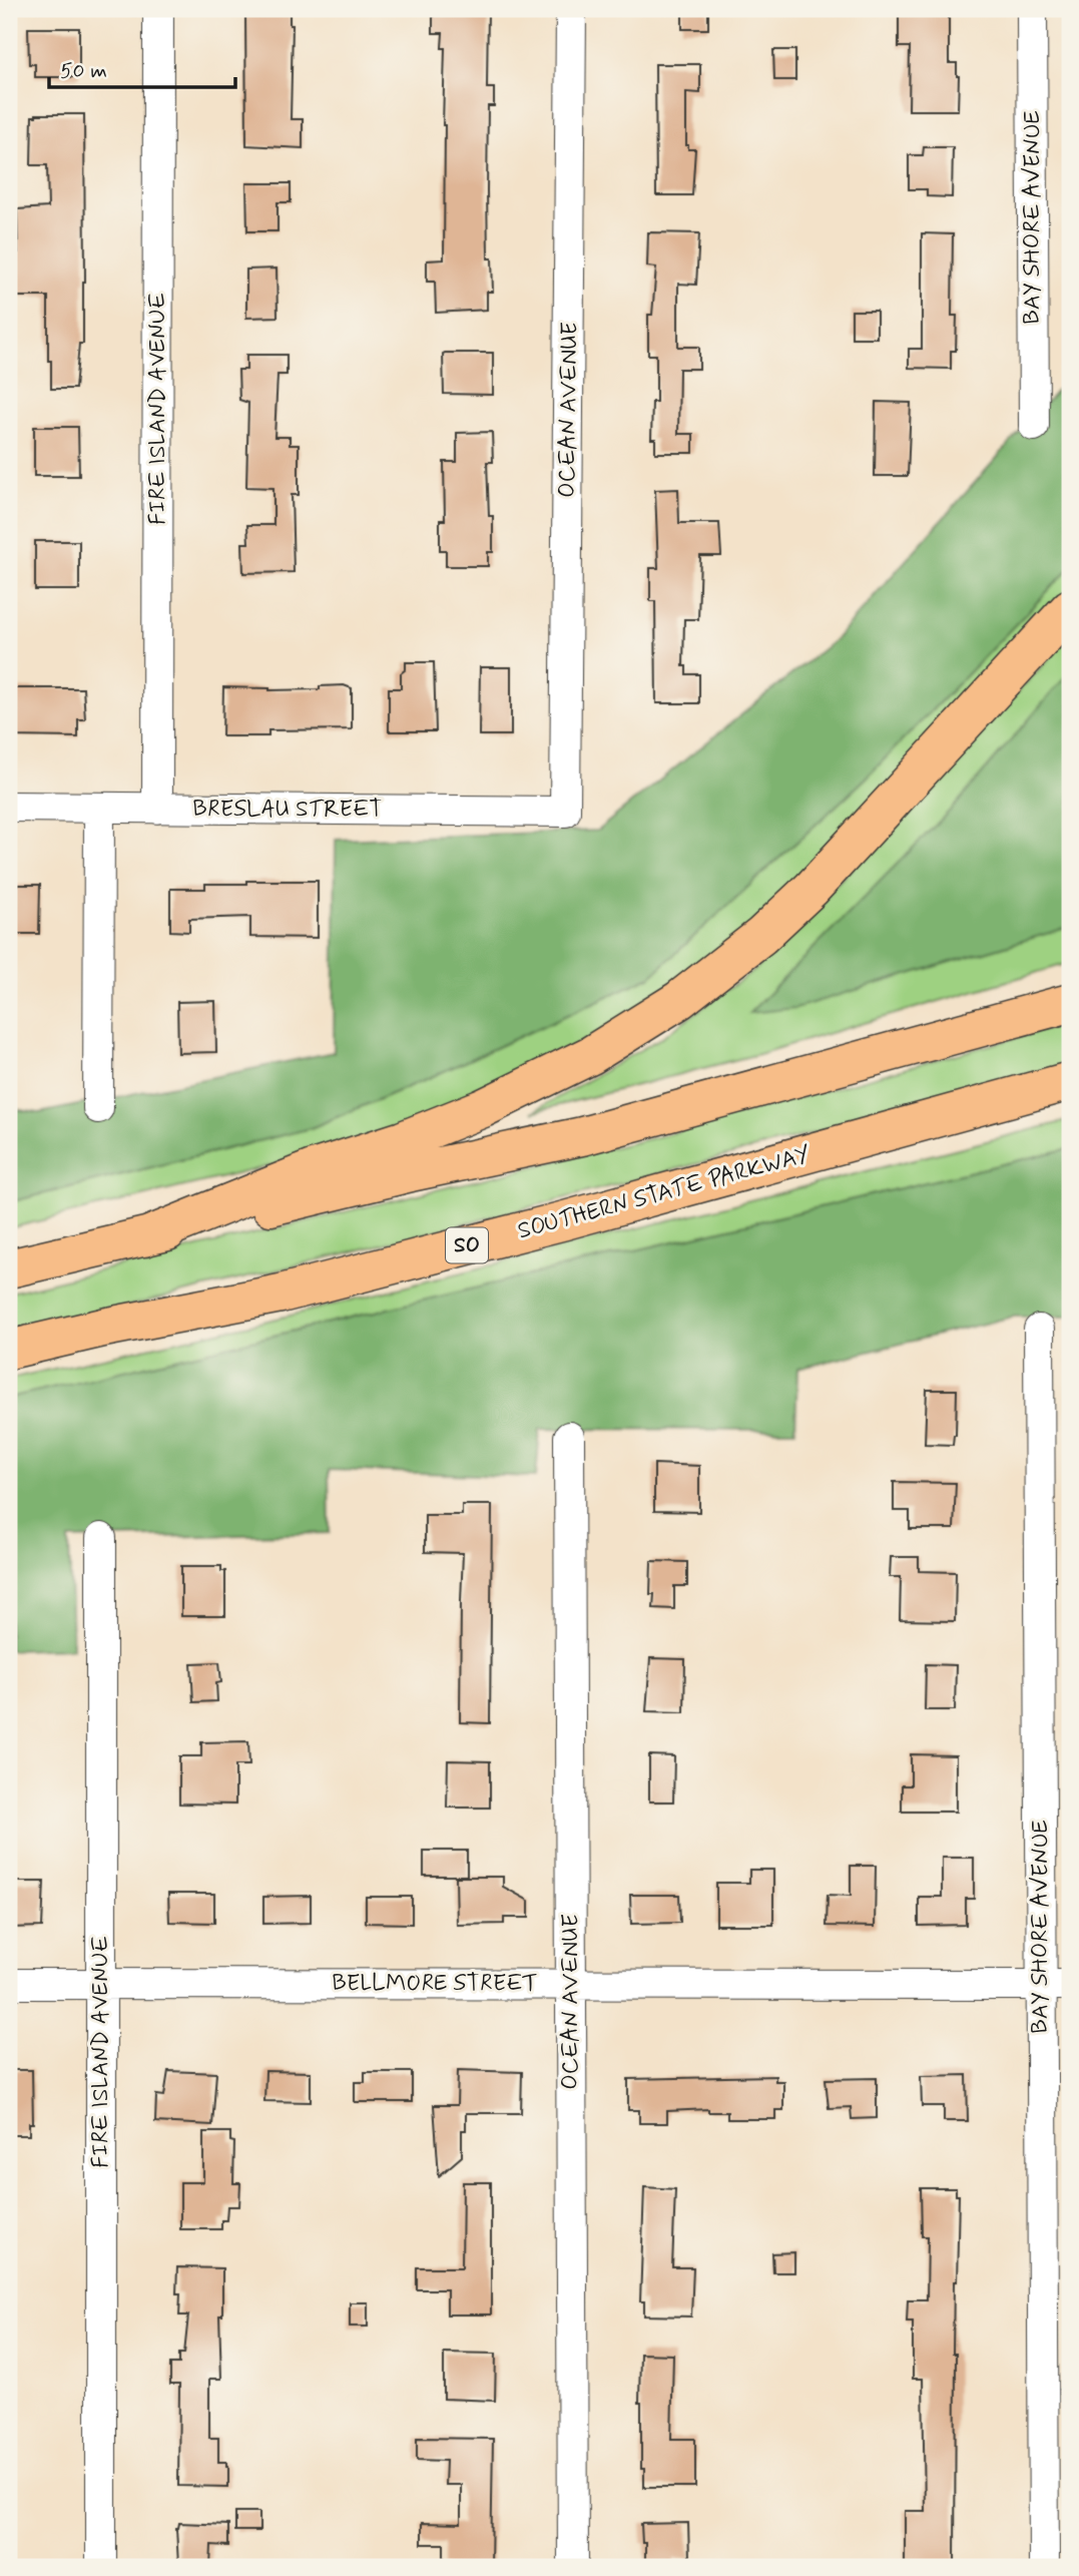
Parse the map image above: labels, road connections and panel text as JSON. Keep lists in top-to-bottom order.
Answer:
{
  "streets": {
    "highway": ["SOUTHERN STATE PARKWAY", "SO"],
    "street": [
      "BAY SHORE AVENUE",
      "FIRE ISLAND AVENUE",
      "OCEAN AVENUE",
      "BRESLAU STREET",
      "BELLMORE STREET"
    ]
  },
  "crossings": [
    ["BAY SHORE AVENUE", "BELLMORE STREET"],
    ["FIRE ISLAND AVENUE", "BRESLAU STREET"],
    ["FIRE ISLAND AVENUE", "BELLMORE STREET"],
    ["OCEAN AVENUE", "BRESLAU STREET"],
    ["OCEAN AVENUE", "BELLMORE STREET"]
  ],
  "scale_bar": "50 m"
}
